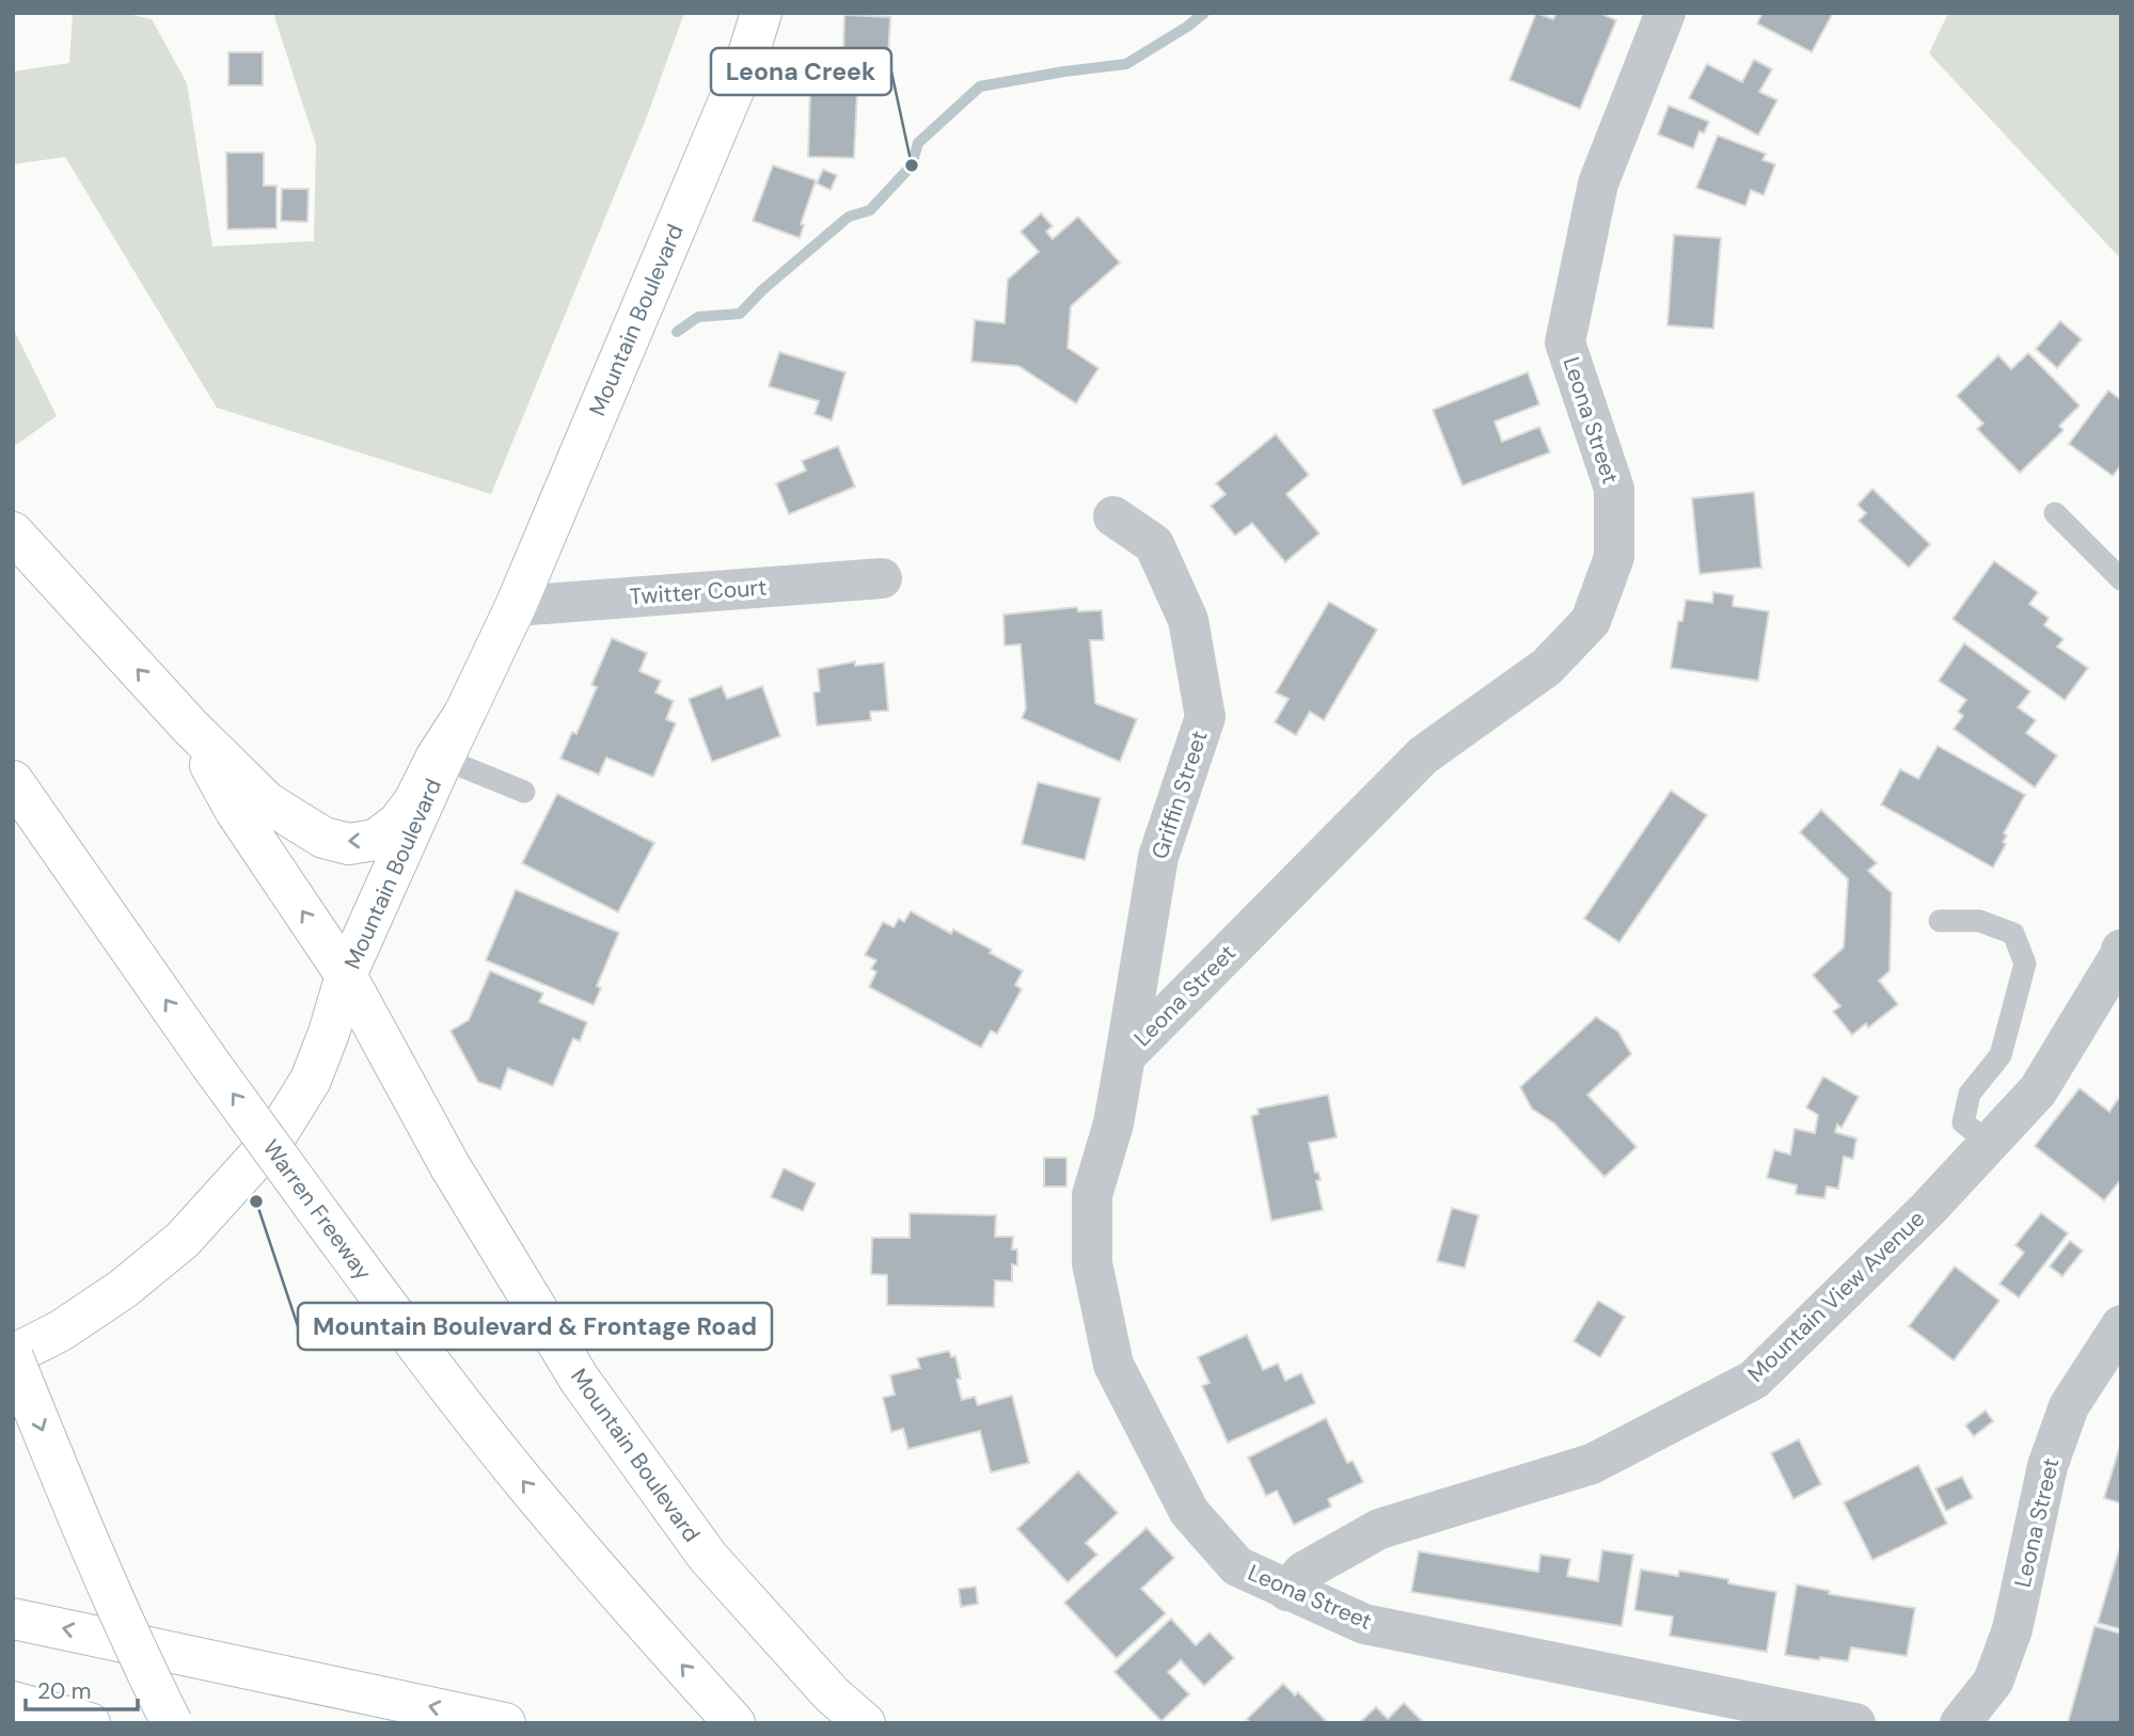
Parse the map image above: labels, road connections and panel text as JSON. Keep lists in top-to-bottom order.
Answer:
{
  "streets": {
    "main road": ["Mountain Boulevard", "Warren Freeway"],
    "street": [
      "Leona Street",
      "Twitter Court",
      "Griffin Street",
      "Mountain View Avenue"
    ]
  },
  "crossings": [
    ["Mountain Boulevard", "Twitter Court"],
    ["Leona Street", "Griffin Street"],
    ["Leona Street", "Mountain View Avenue"]
  ],
  "places": ["Leona Creek", "Mountain Boulevard & Frontage Road"],
  "scale_bar": "20 m"
}
